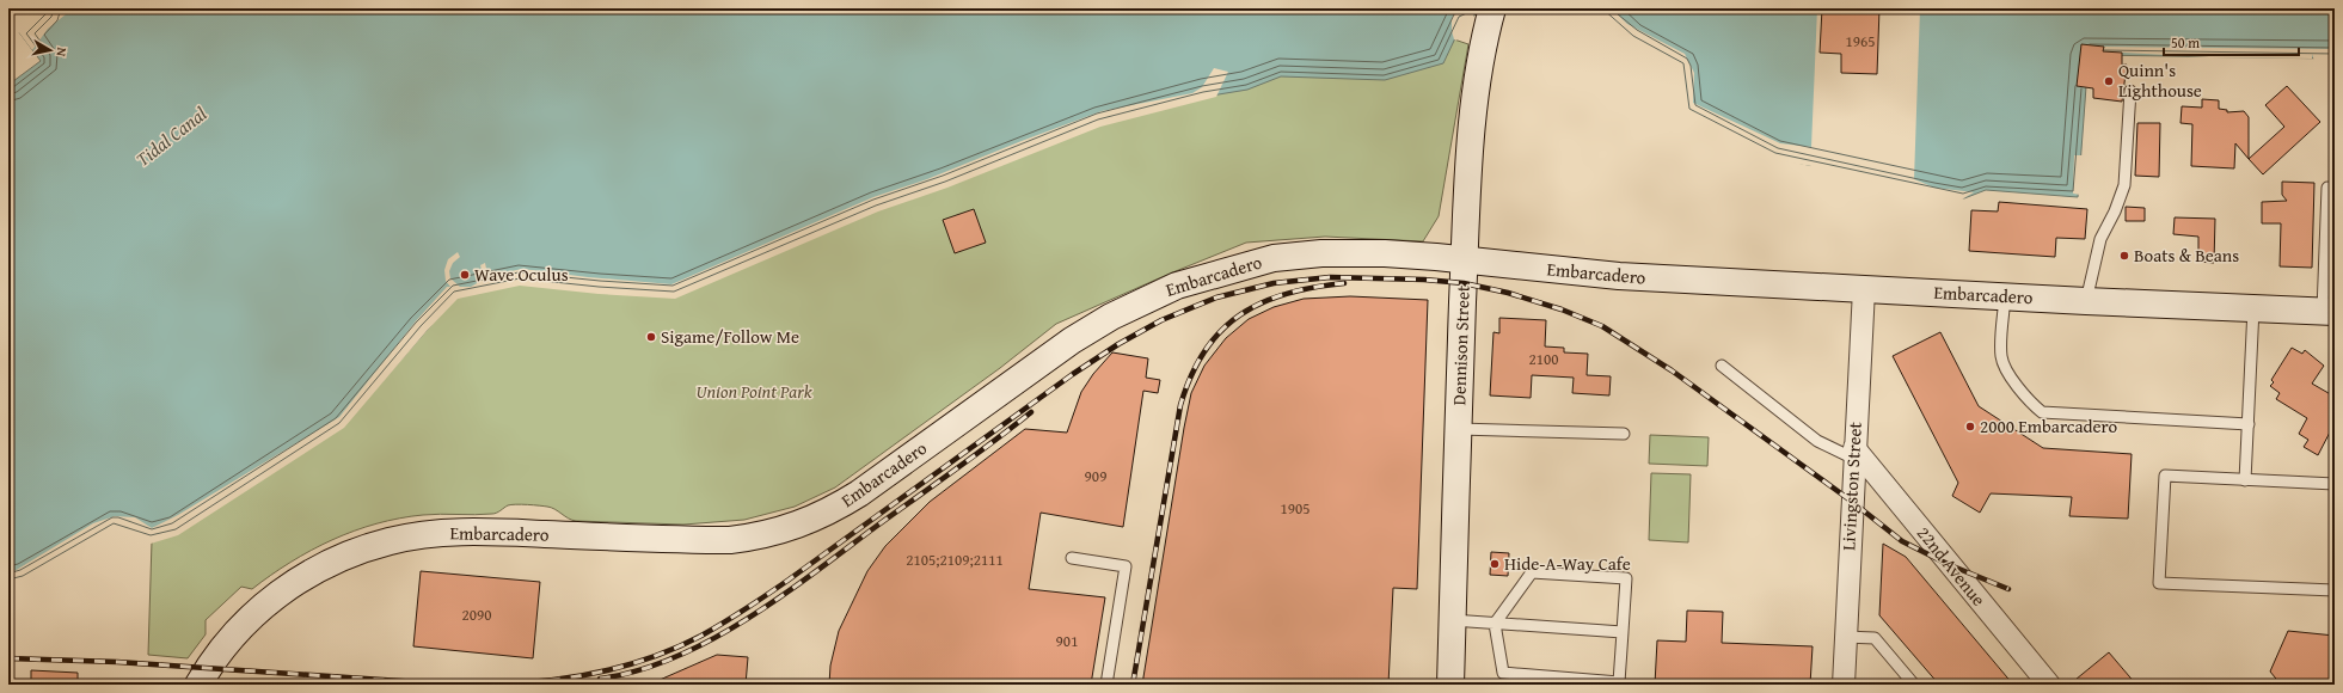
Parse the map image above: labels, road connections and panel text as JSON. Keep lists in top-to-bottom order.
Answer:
{
  "streets": {
    "main road": ["Embarcadero", "Dennison Street"],
    "street": ["Livingston Street", "22nd Avenue"]
  },
  "crossings": [
    ["Embarcadero", "Dennison Street"],
    ["Embarcadero", "Livingston Street"],
    ["Livingston Street", "22nd Avenue"]
  ],
  "water": ["Tidal Canal"],
  "parks": ["Union Point Park"],
  "places": [
    "Quinn's Lighthouse",
    "Boats & Beans",
    "Wave Oculus",
    "Sigame/Follow Me",
    "2000 Embarcadero",
    "Hide-A-Way Cafe"
  ],
  "house_numbers": [
    "1965",
    "2100",
    "909",
    "1905",
    "2105;2109;2111",
    "2090",
    "901"
  ],
  "scale_bar": "50 m",
  "north": "right"
}
